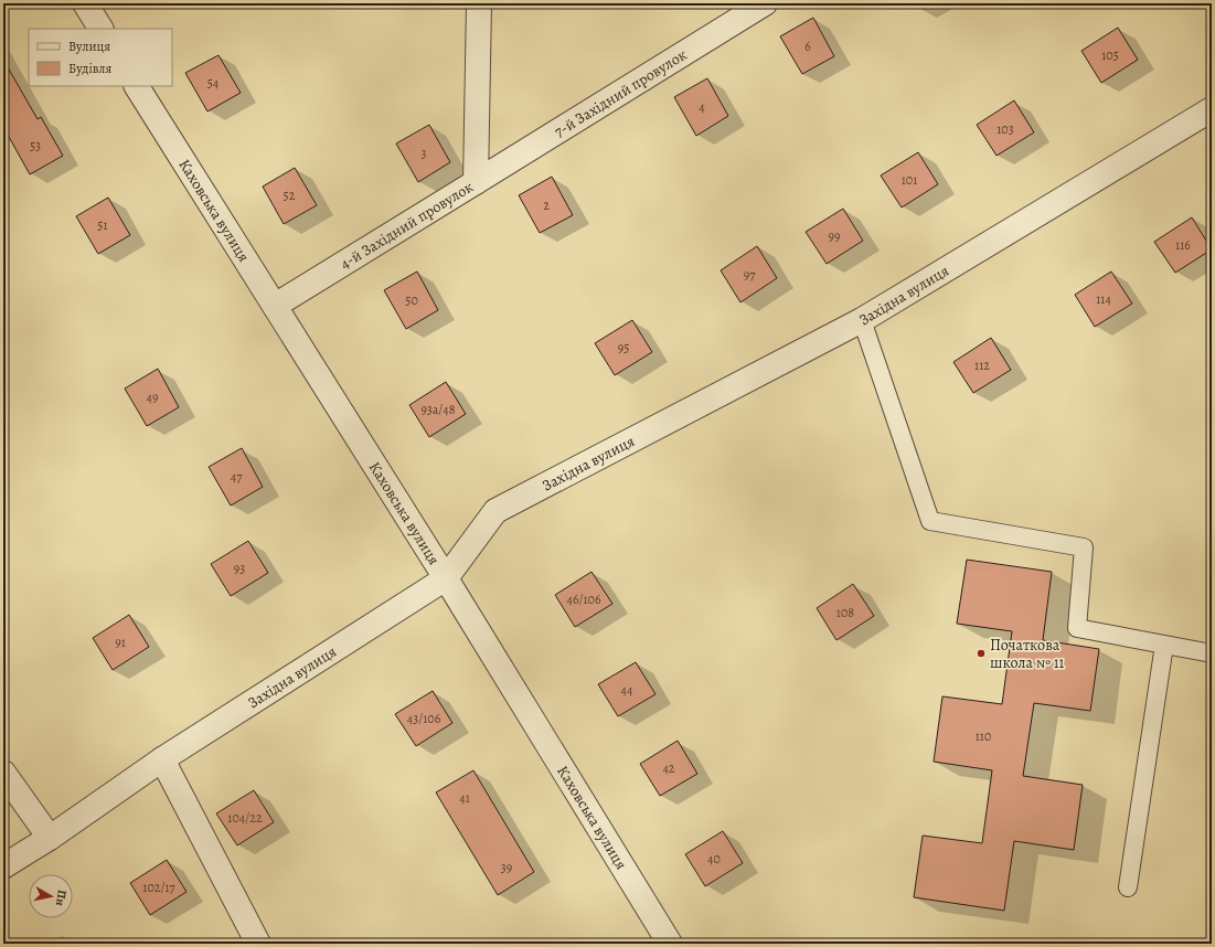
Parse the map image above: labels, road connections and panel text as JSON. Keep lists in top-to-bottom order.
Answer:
{
  "streets": {
    "street": [
      "7-й Західний провулок",
      "Каховська вулиця",
      "4-й Західний провулок",
      "Західна вулиця"
    ]
  },
  "crossings": [
    ["7-й Західний провулок", "4-й Західний провулок"],
    ["Каховська вулиця", "4-й Західний провулок"],
    ["Каховська вулиця", "Західна вулиця"]
  ],
  "places": ["Початкова школа № 11"],
  "house_numbers": [
    "6",
    "105",
    "54",
    "4",
    "103",
    "53",
    "3",
    "101",
    "52",
    "2",
    "51",
    "99",
    "116",
    "97",
    "114",
    "50",
    "95",
    "112",
    "49",
    "93а/48",
    "47",
    "93",
    "46/106",
    "108",
    "91",
    "44",
    "43/106",
    "110",
    "42",
    "41",
    "104/22",
    "40",
    "39",
    "102/17"
  ],
  "legend": ["Вулиця", "Будівля"],
  "north": "right"
}
